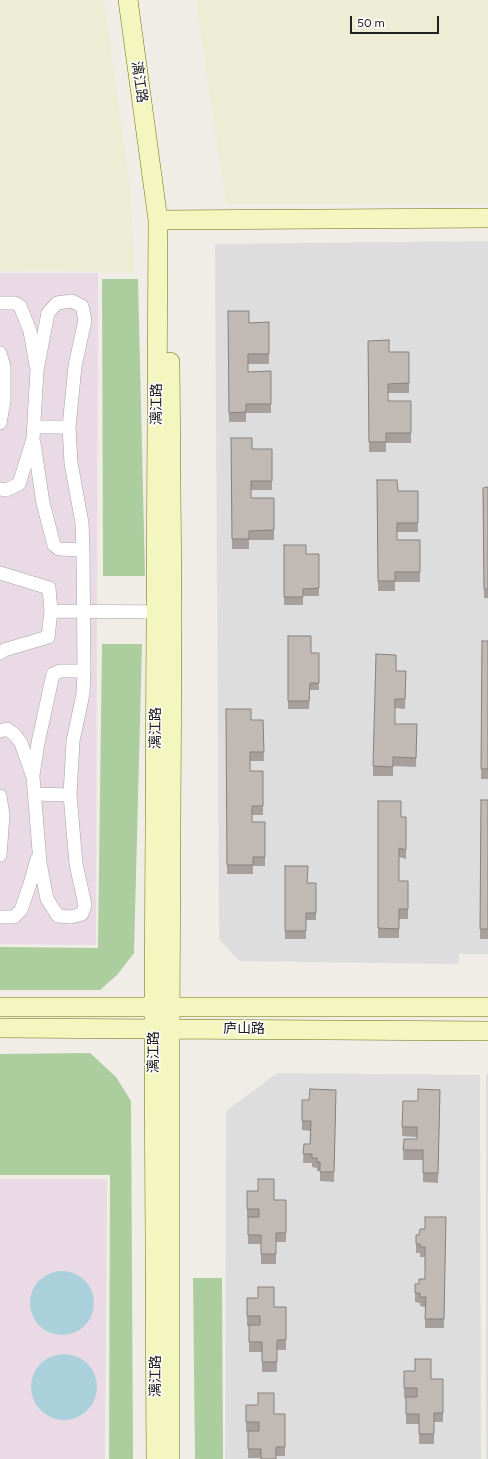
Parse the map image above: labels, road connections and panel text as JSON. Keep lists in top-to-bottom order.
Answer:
{
  "streets": {
    "street": ["漓江路", "庐山路"]
  },
  "crossings": [
    ["漓江路", "庐山路"]
  ],
  "scale_bar": "50 m"
}
